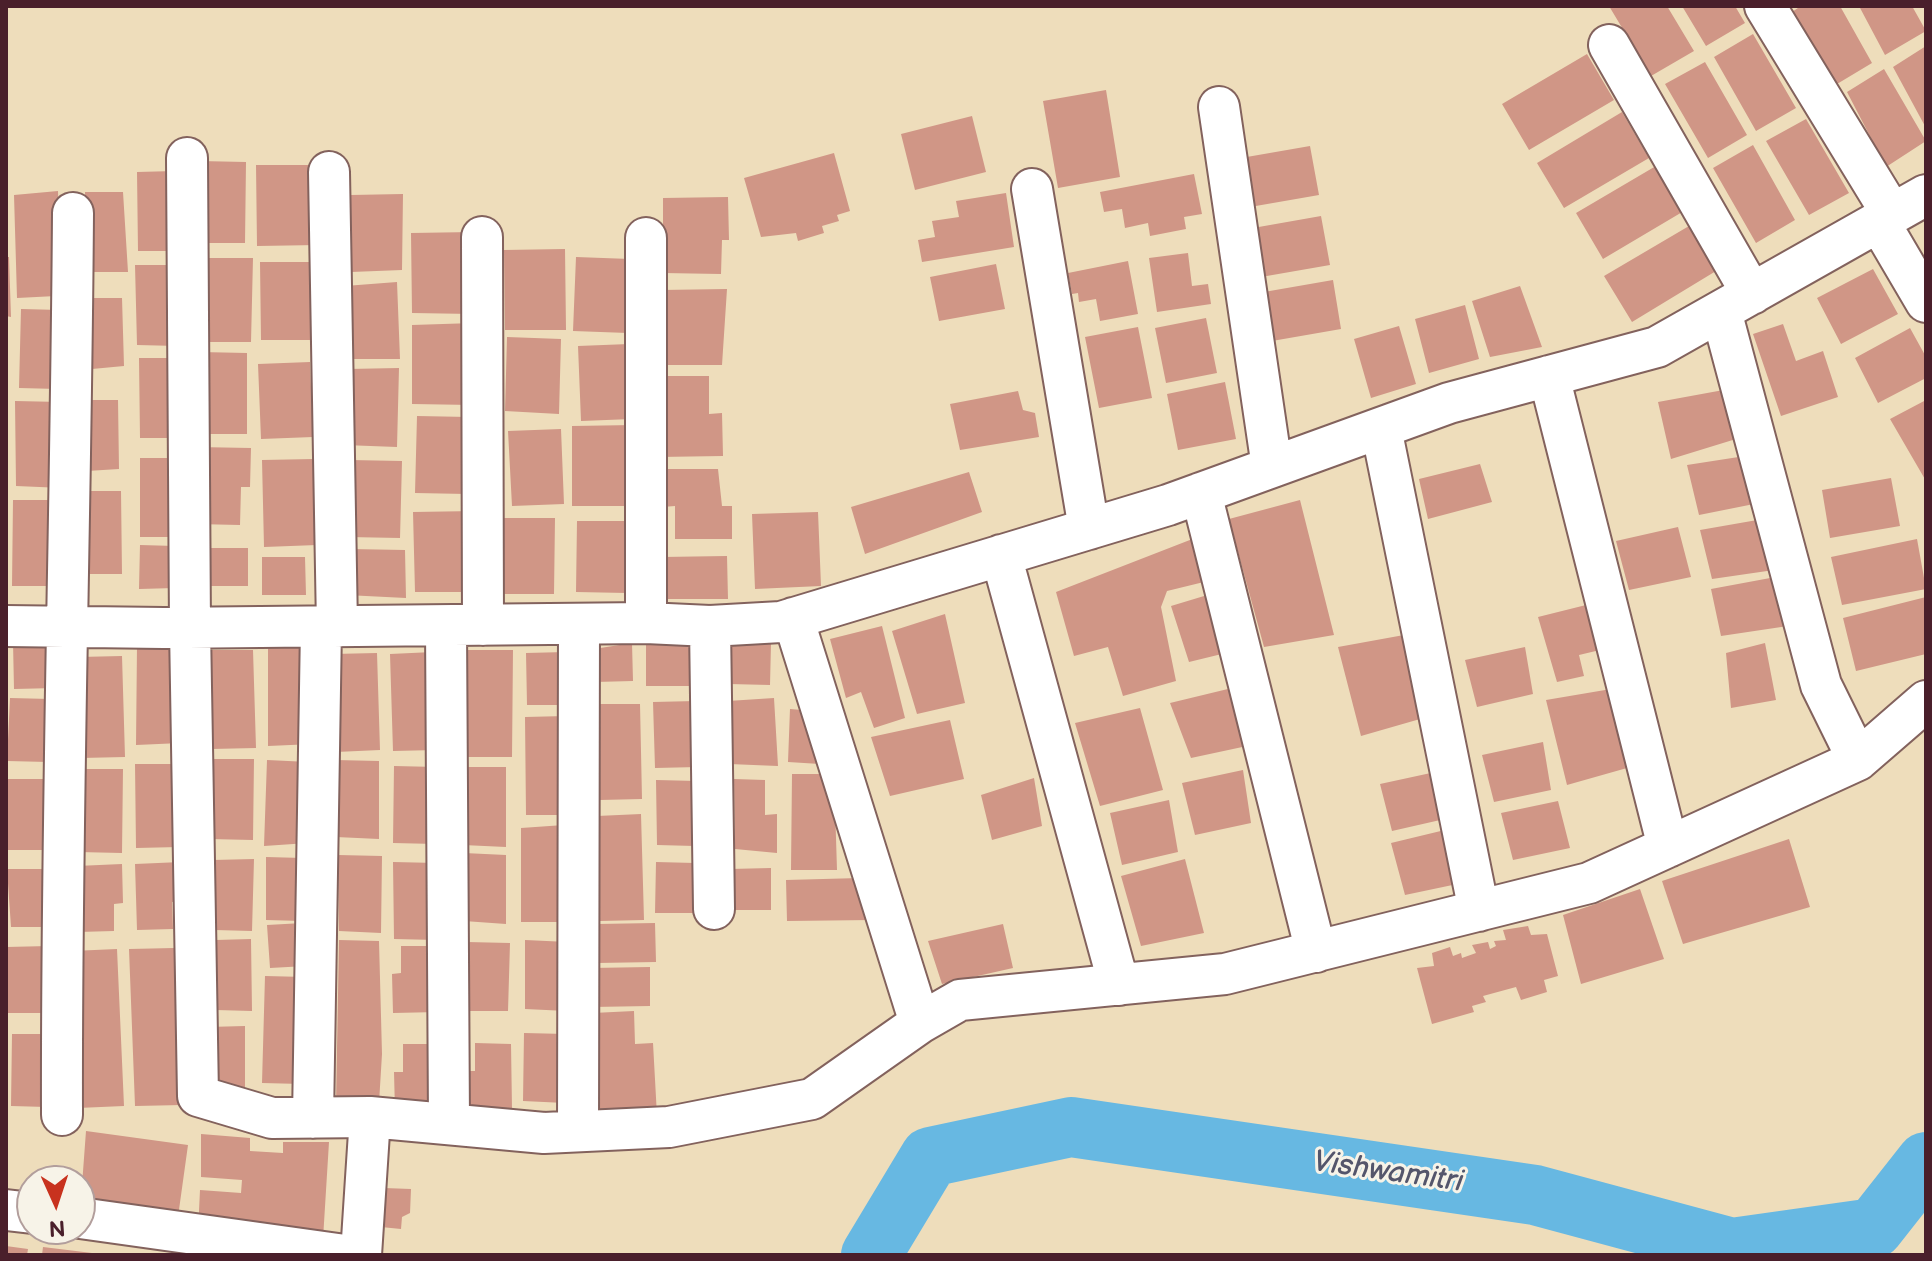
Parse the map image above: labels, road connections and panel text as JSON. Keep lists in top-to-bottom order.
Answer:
{
  "water": ["Vishwamitri"],
  "north": "bottom"
}
